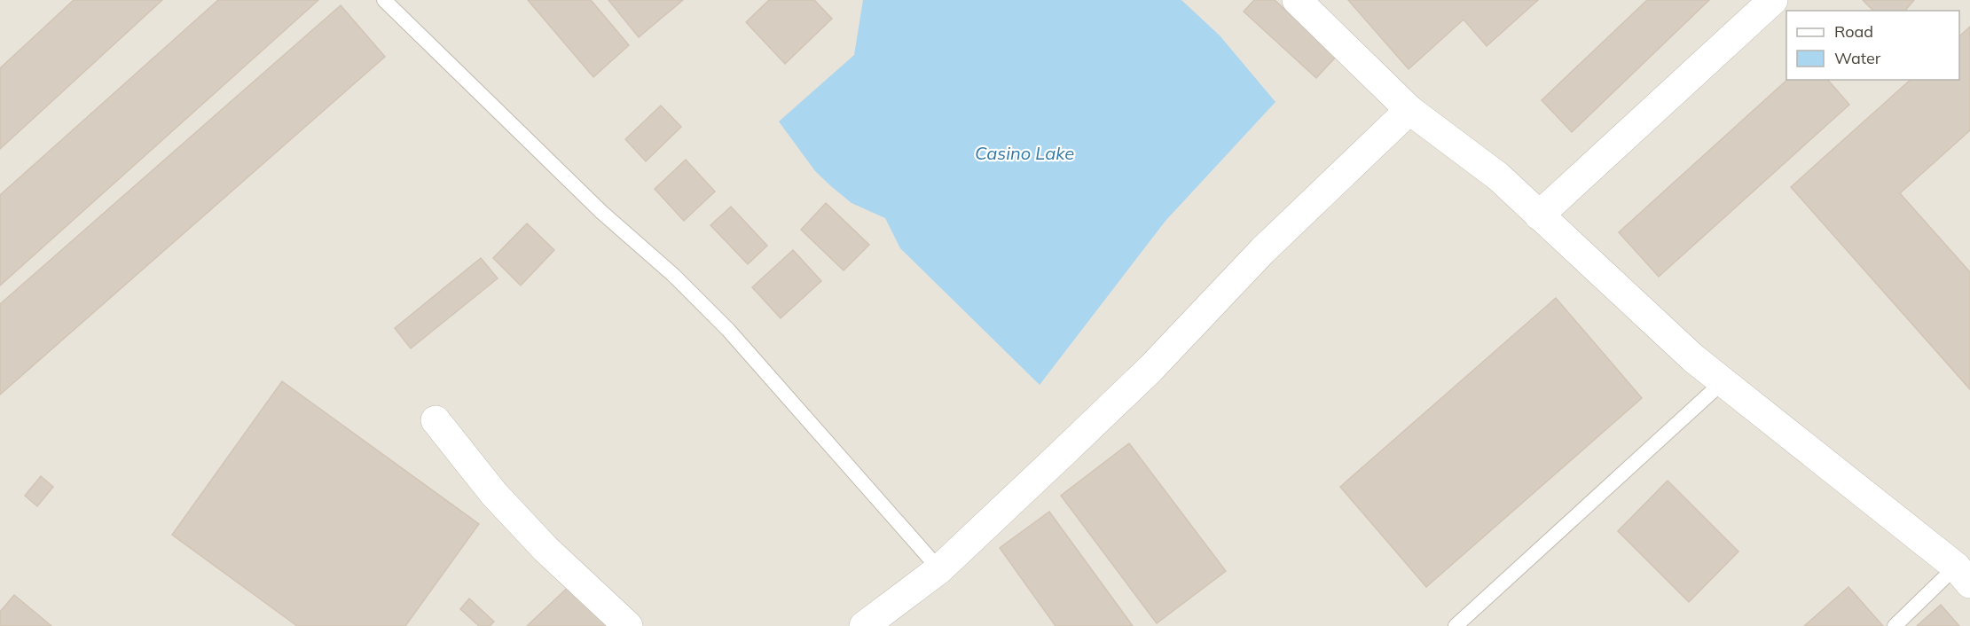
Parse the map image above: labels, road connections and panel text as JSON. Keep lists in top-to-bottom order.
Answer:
{
  "water": ["Casino Lake"],
  "legend": ["Road", "Water"]
}
